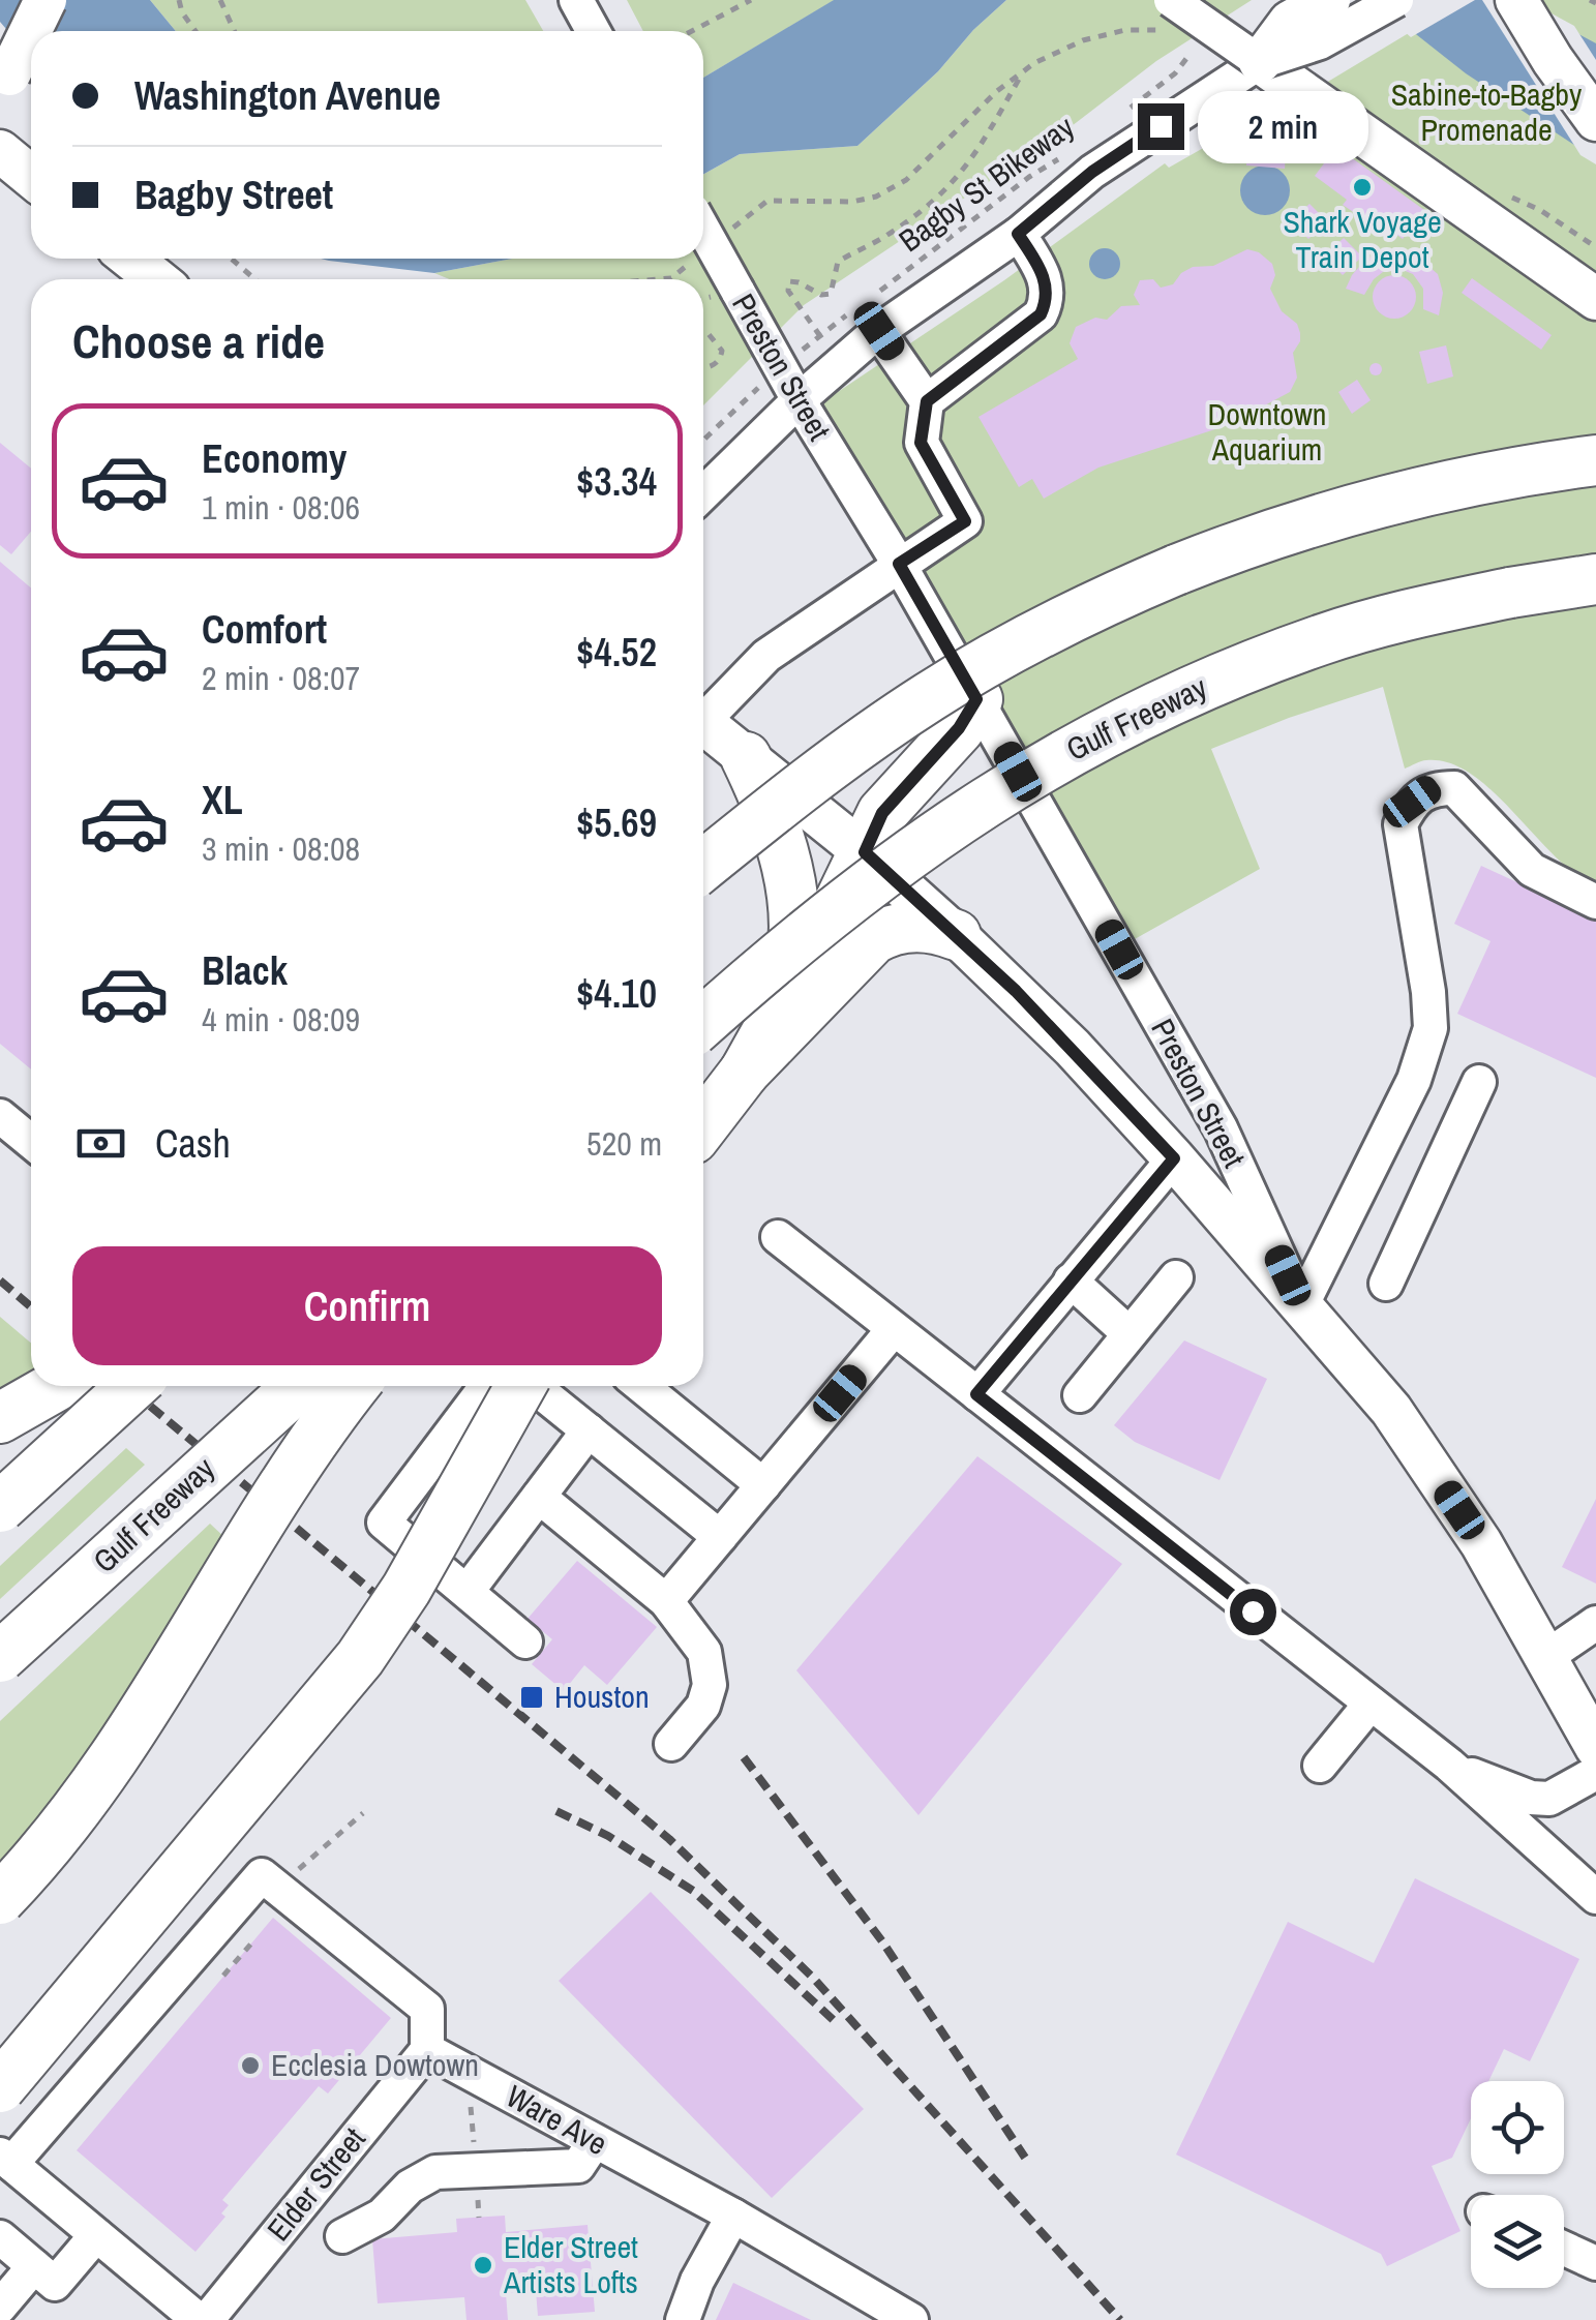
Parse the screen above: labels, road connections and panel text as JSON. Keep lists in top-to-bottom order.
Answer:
{
  "streets": {
    "highway": ["Gulf Freeway"],
    "main road": ["Preston Street"],
    "street": ["Ware Ave", "Elder Street"],
    "path": ["Bagby St Bikeway"]
  },
  "crossings": [
    ["Ware Ave", "Elder Street"]
  ],
  "parks": ["Sabine-to-Bagby Promenade", "Downtown Aquarium"],
  "places": {
    "other": ["Shark Voyage Train Depot", "Ecclesia Dowtown", "Elder Street Artists Lofts"],
    "transit": ["Houston"]
  },
  "page": {
    "banner": ["Washington Avenue", "Bagby Street"],
    "bubble": "2 min",
    "heading": "Choose a ride",
    "list": [
      {
        "name": "Economy",
        "note": "1 min · 08:06",
        "value": "$3.34"
      },
      {
        "name": "Comfort",
        "note": "2 min · 08:07",
        "value": "$4.52"
      },
      {
        "name": "XL",
        "note": "3 min · 08:08",
        "value": "$5.69"
      },
      {
        "name": "Black",
        "note": "4 min · 08:09",
        "value": "$4.10"
      }
    ],
    "pay": ["Cash", "520 m"],
    "buttons": "Confirm"
  }
}
